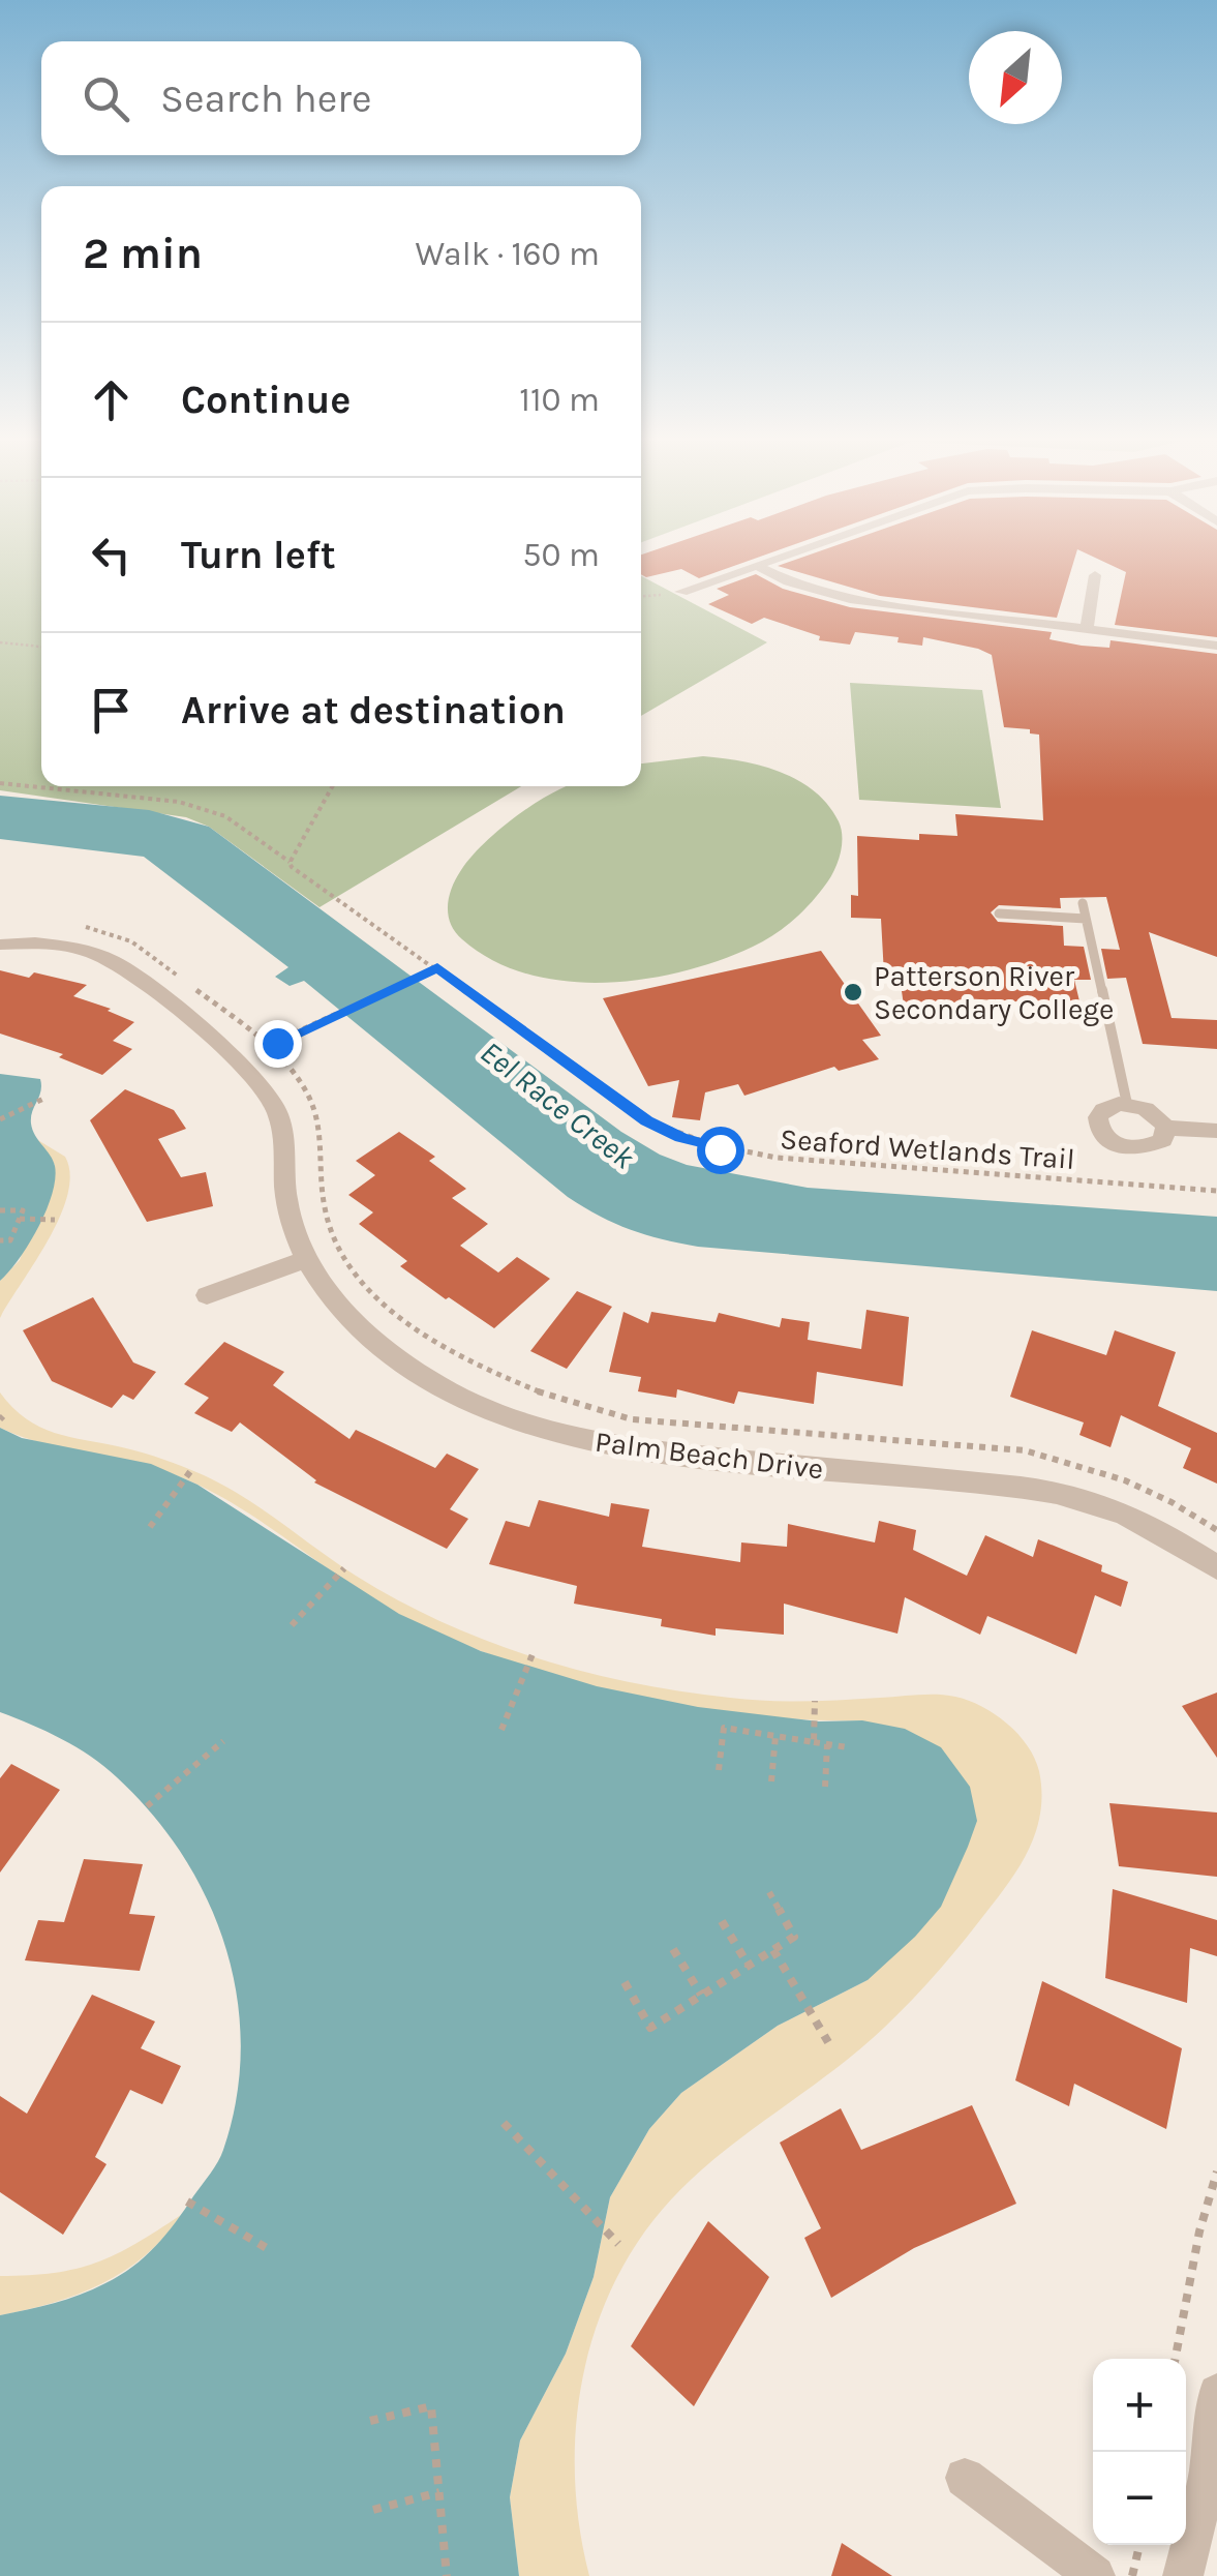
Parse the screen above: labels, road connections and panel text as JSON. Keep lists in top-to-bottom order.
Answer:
{
  "streets": {
    "street": ["Palm Beach Drive"],
    "path": ["Seaford Wetlands Trail"]
  },
  "water": ["Eel Race Creek"],
  "places": ["Patterson River Secondary College"],
  "north": "bottom left",
  "page": {
    "search": "Search here",
    "heading": ["2 min", "Walk · 160 m"],
    "list": [
      ["Continue", "110 m"],
      ["Turn left", "50 m"],
      "Arrive at destination"
    ],
    "map_buttons": ["+", "−"]
  }
}
